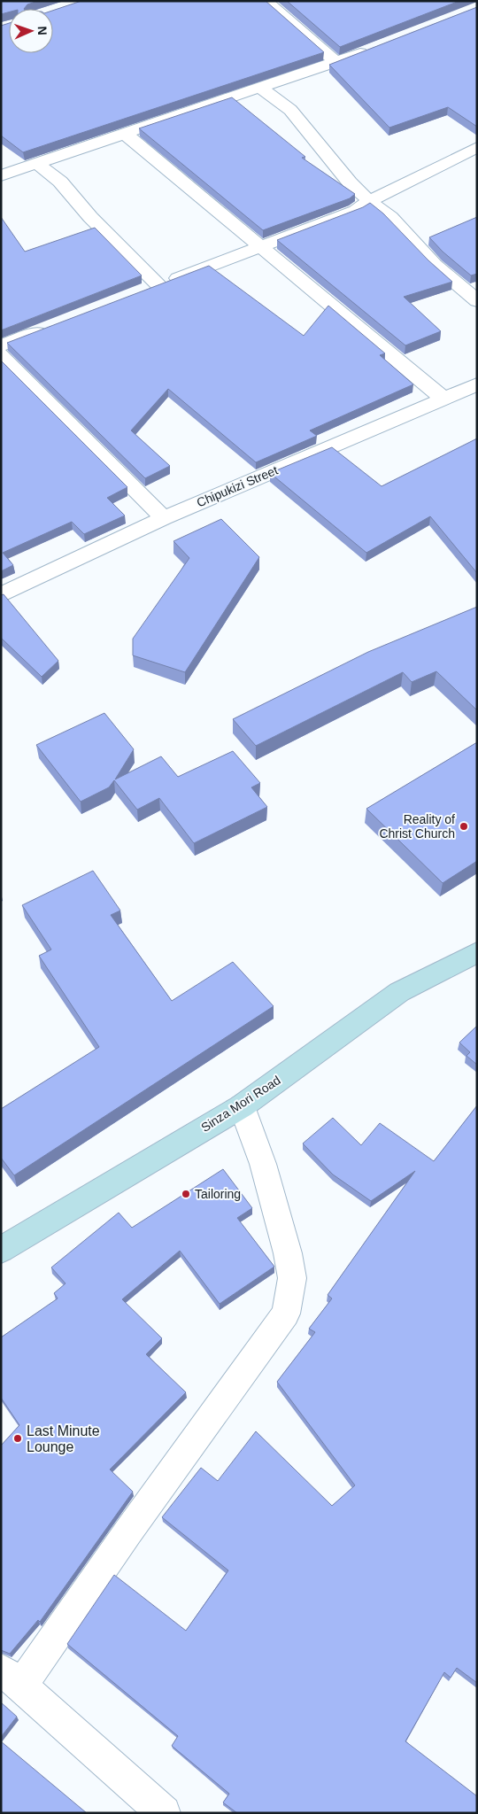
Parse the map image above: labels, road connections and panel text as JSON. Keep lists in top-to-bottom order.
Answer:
{
  "streets": {
    "street": ["Chipukizi Street", "Sinza Mori Road"]
  },
  "places": ["Reality of Christ Church", "Tailoring", "Last Minute Lounge"],
  "north": "right"
}
